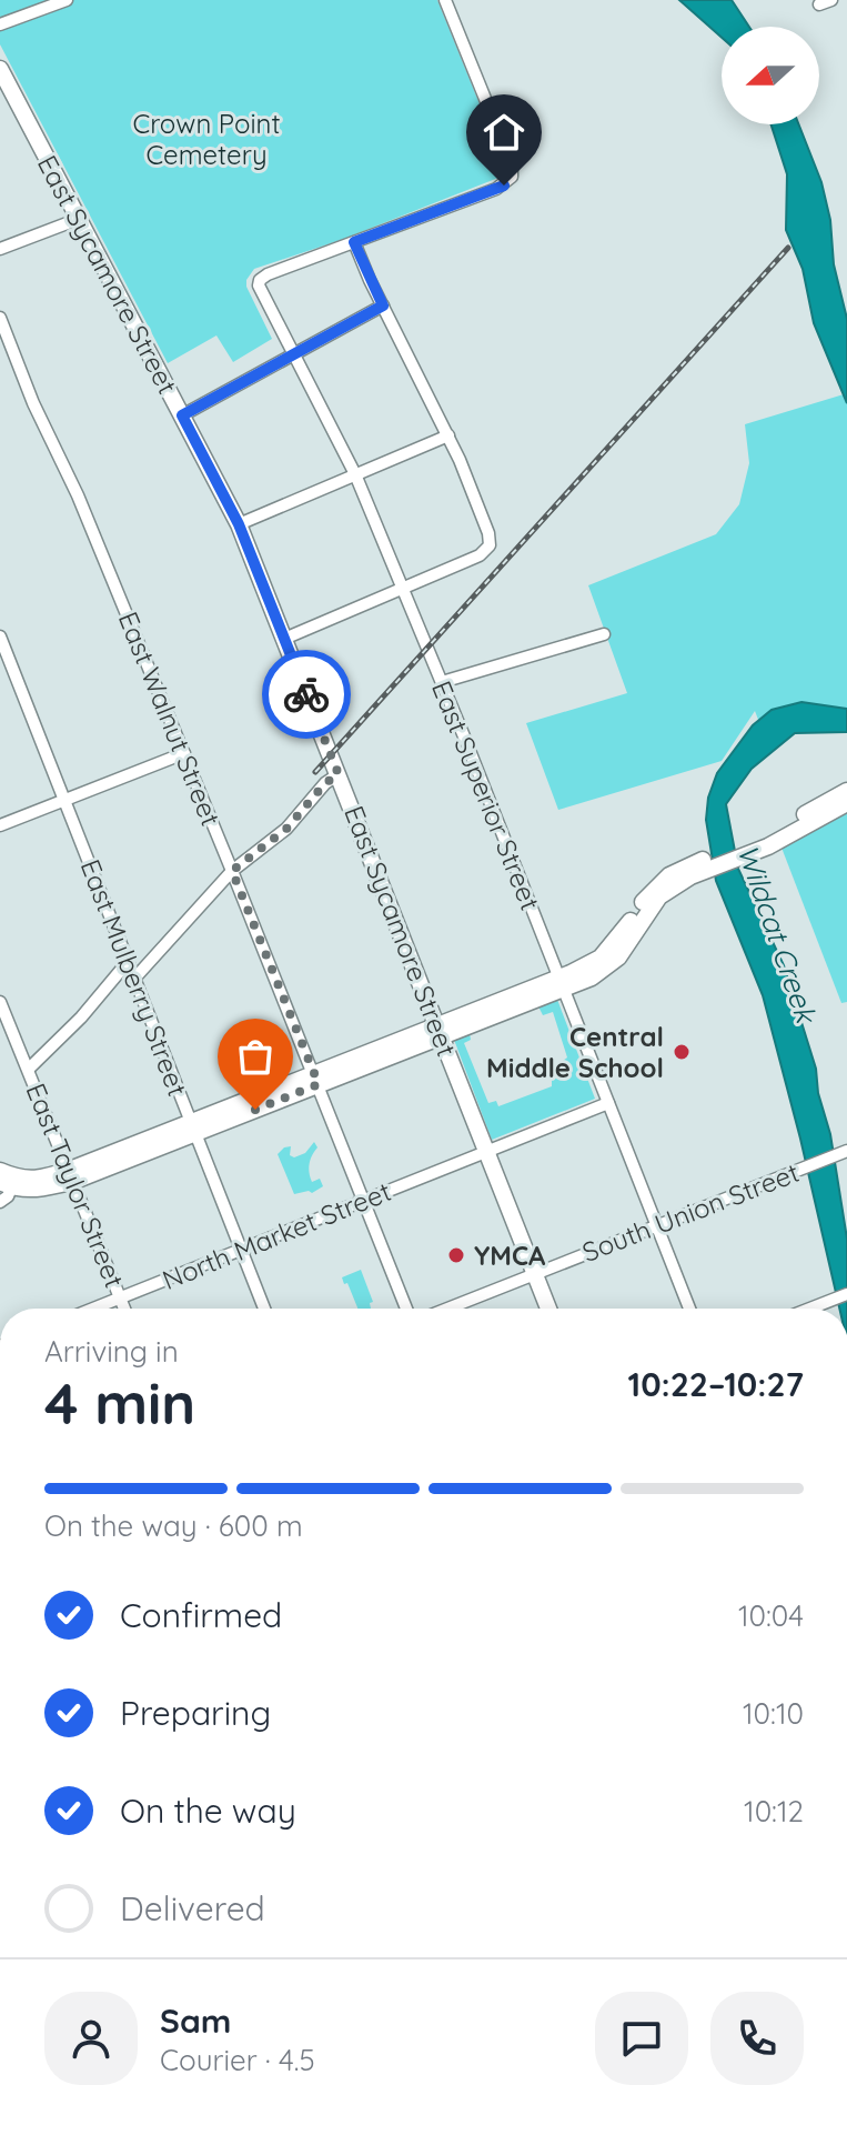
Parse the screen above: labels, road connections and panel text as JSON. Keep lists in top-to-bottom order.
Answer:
{
  "streets": {
    "main road": ["East Sycamore Street"],
    "street": [
      "East Walnut Street",
      "East Superior Street",
      "East Mulberry Street",
      "East Taylor Street",
      "South Union Street",
      "North Market Street"
    ]
  },
  "crossings": [
    ["East Sycamore Street", "South Union Street"],
    ["East Sycamore Street", "North Market Street"],
    ["East Walnut Street", "North Market Street"],
    ["East Superior Street", "South Union Street"],
    ["East Superior Street", "North Market Street"],
    ["East Mulberry Street", "North Market Street"],
    ["East Taylor Street", "North Market Street"]
  ],
  "water": ["Wildcat Creek"],
  "parks": ["Crown Point Cemetery"],
  "places": ["Central Middle School", "YMCA"],
  "north": "left",
  "page": {
    "heading": ["4 min", "Arriving in", "10:22–10:27"],
    "panel": ["Sam", "Courier · 4.5"],
    "bar": "On the way · 600 m",
    "list": [
      ["Confirmed", "10:04"],
      ["Preparing", "10:10"],
      ["On the way", "10:12"],
      "Delivered"
    ]
  }
}
